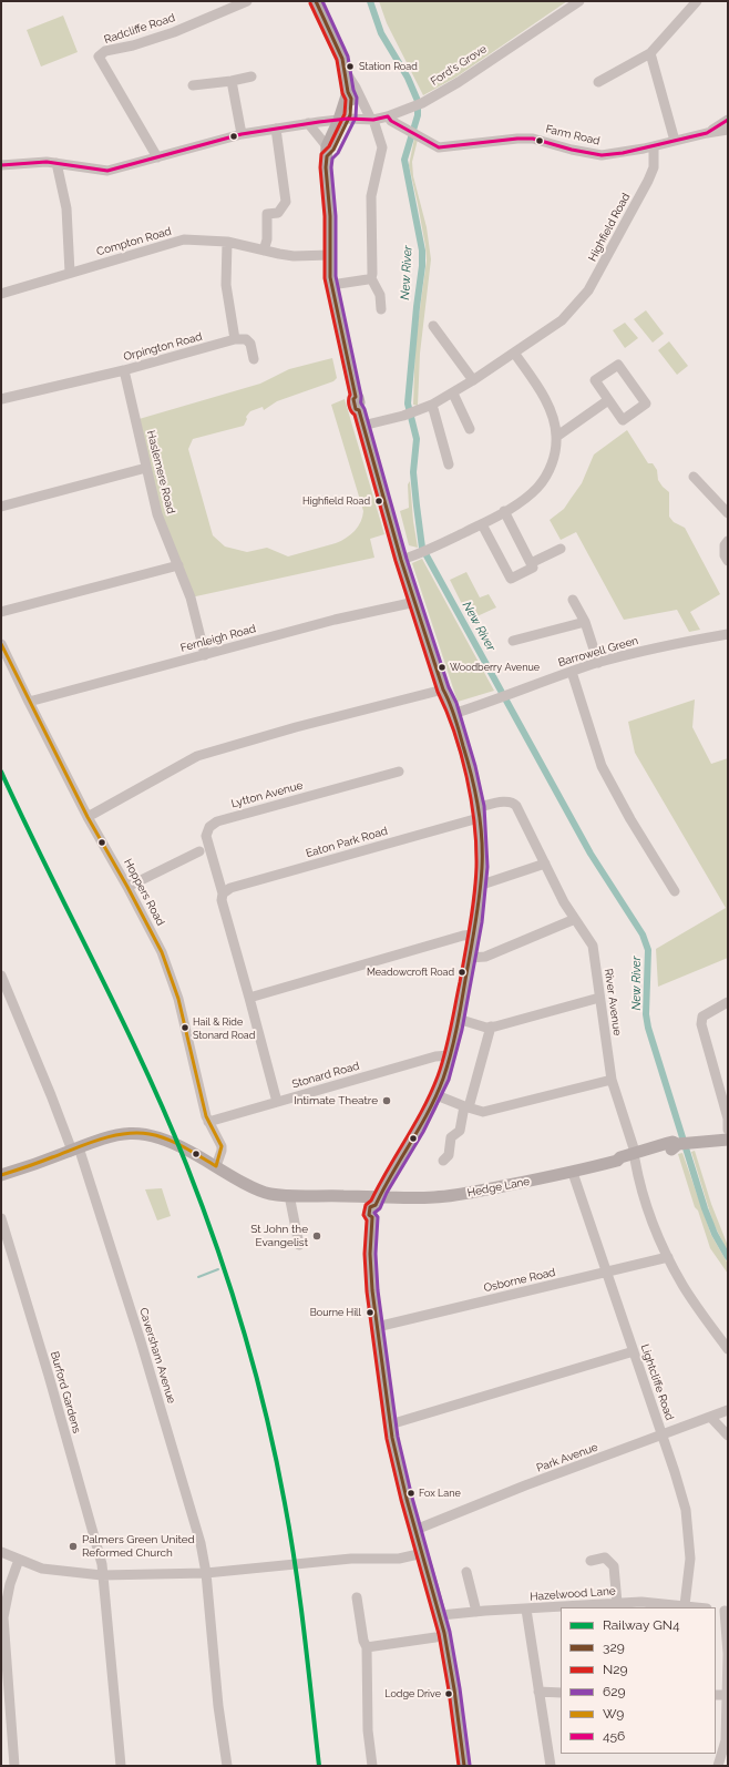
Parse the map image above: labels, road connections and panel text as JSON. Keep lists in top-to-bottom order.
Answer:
{
  "streets": {
    "main road": ["Hedge Lane"],
    "street": [
      "Radcliffe Road",
      "Ford's Grove",
      "Farm Road",
      "Highfield Road",
      "Compton Road",
      "Orpington Road",
      "Haslemere Road",
      "Fernleigh Road",
      "Barrowell Green",
      "Lytton Avenue",
      "Eaton Park Road",
      "Hoppers Road",
      "River Avenue",
      "Stonard Road",
      "Osborne Road",
      "Caversham Avenue",
      "Lightcliffe Road",
      "Burford Gardens",
      "Park Avenue",
      "Hazelwood Lane"
    ]
  },
  "crossings": [
    ["Ford's Grove", "Farm Road"],
    ["Farm Road", "Highfield Road"],
    ["Orpington Road", "Haslemere Road"],
    ["Haslemere Road", "Fernleigh Road"],
    ["Fernleigh Road", "Hoppers Road"],
    ["Lytton Avenue", "Eaton Park Road"],
    ["Eaton Park Road", "River Avenue"],
    ["Hoppers Road", "Stonard Road"],
    ["River Avenue", "Hedge Lane"],
    ["River Avenue", "Osborne Road"],
    ["Hedge Lane", "Lightcliffe Road"],
    ["Osborne Road", "Lightcliffe Road"],
    ["Lightcliffe Road", "Park Avenue"],
    ["Lightcliffe Road", "Hazelwood Lane"]
  ],
  "water": ["New River"],
  "places": [
    "Station Road",
    "Highfield Road",
    "Woodberry Avenue",
    "Meadowcroft Road",
    "Hail & Ride Stonard Road",
    "Intimate Theatre",
    "St John the Evangelist",
    "Bourne Hill",
    "Fox Lane",
    "Palmers Green United Reformed Church",
    "Lodge Drive"
  ],
  "lines": [
    "transit line 329",
    "transit line 629",
    "transit line N29",
    "transit line 456",
    "transit line W9",
    "rail line GN4"
  ],
  "legend": [
    "Railway GN4",
    "329",
    "N29",
    "629",
    "W9",
    "456"
  ]
}
